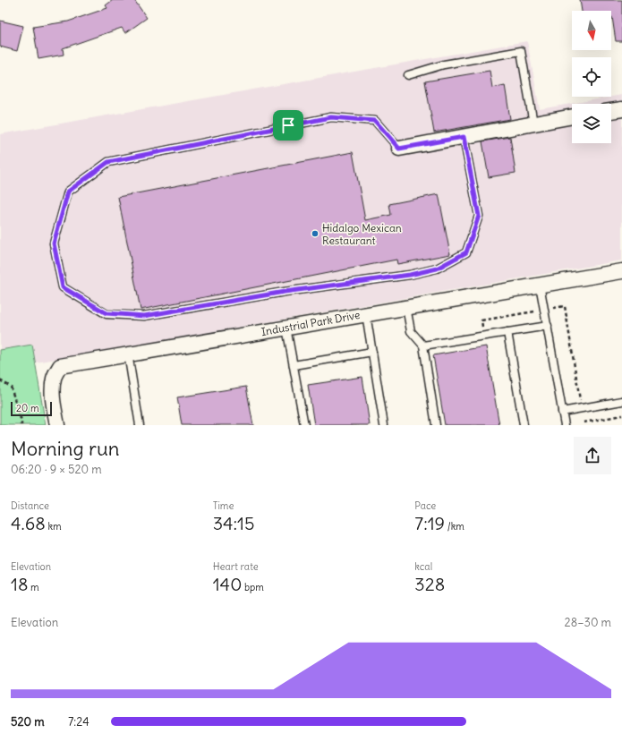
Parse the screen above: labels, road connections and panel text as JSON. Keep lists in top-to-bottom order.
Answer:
{
  "streets": {
    "street": ["Industrial Park Drive"]
  },
  "places": ["Hidalgo Mexican Restaurant"],
  "scale_bar": "20 m",
  "north": "bottom",
  "page": {
    "scale": "20 m",
    "heading": ["Morning run", "06:20 · 9 × 520 m"],
    "stats": [
      ["Distance", "4.68 km"],
      ["Time", "34:15"],
      ["Pace", "7:19 /km"],
      ["Elevation", "18 m"],
      ["Heart rate", "140 bpm"],
      ["kcal", "328"]
    ],
    "chart": ["Elevation", "28–30 m"],
    "list": [
      {
        "name": "520 m",
        "note": "7:24"
      }
    ]
  }
}
